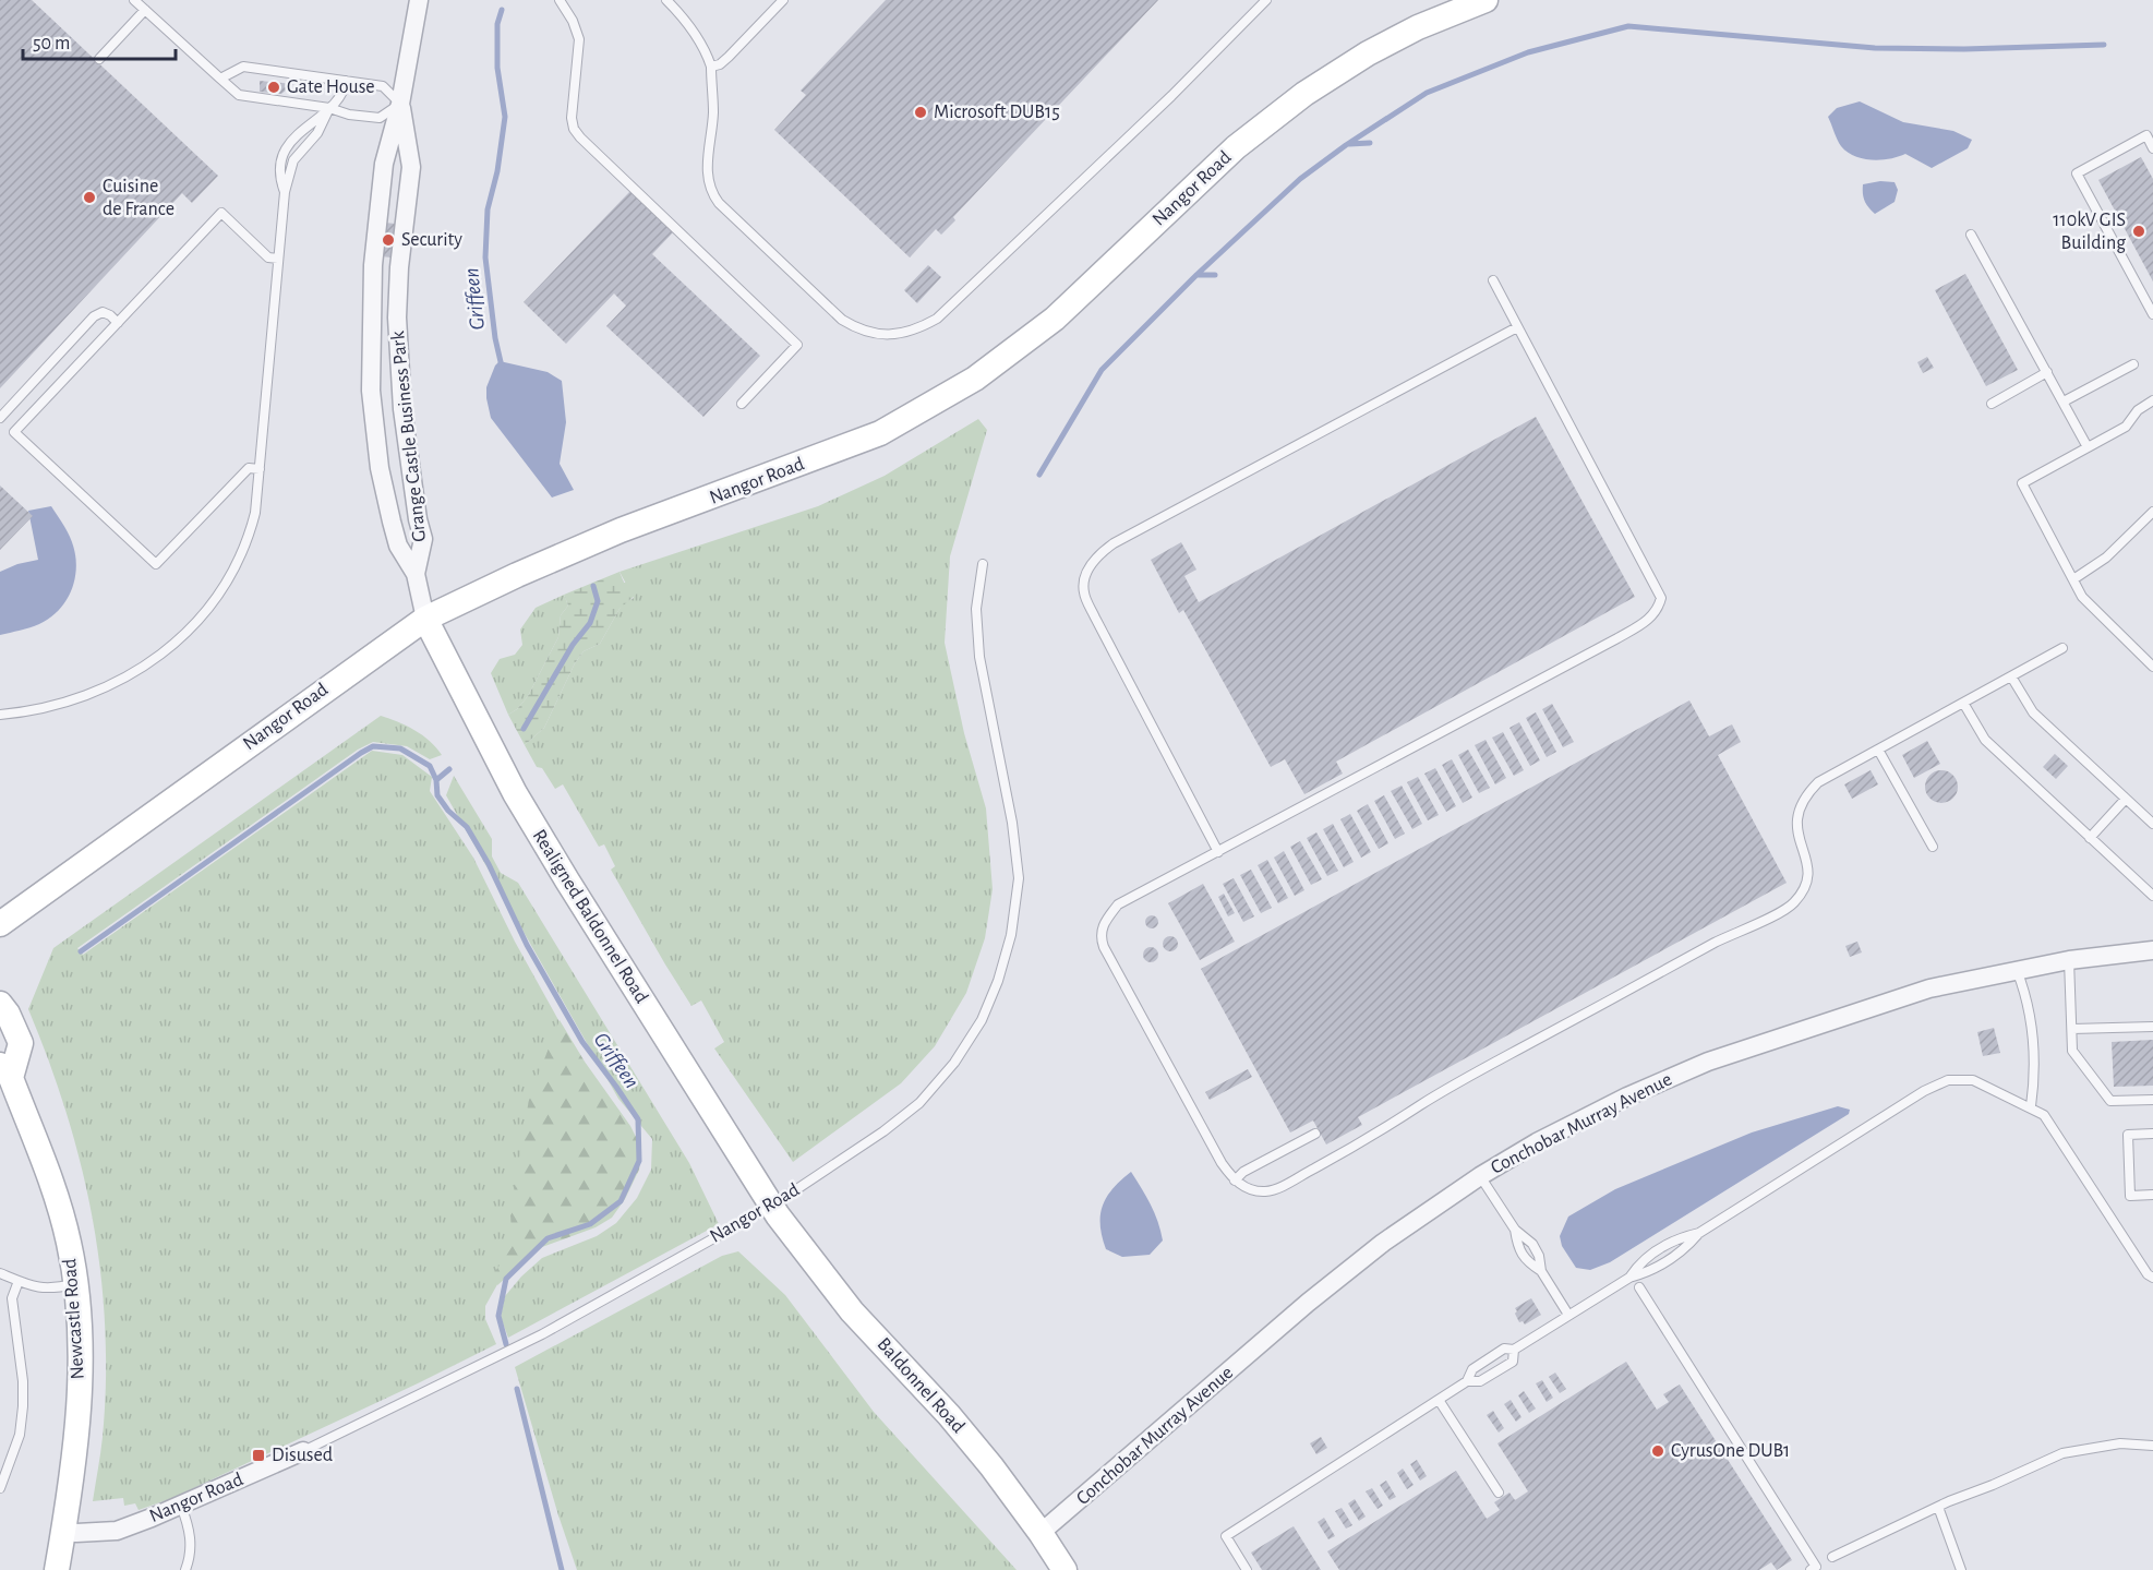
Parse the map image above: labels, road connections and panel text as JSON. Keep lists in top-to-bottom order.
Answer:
{
  "streets": {
    "main road": [
      "Nangor Road",
      "Realigned Baldonnel Road",
      "Newcastle Road",
      "Baldonnel Road"
    ],
    "street": ["Grange Castle Business Park", "Conchobar Murray Avenue"]
  },
  "crossings": [
    ["Nangor Road", "Grange Castle Business Park"],
    ["Nangor Road", "Realigned Baldonnel Road"],
    ["Nangor Road", "Newcastle Road"],
    ["Nangor Road", "Baldonnel Road"],
    ["Grange Castle Business Park", "Realigned Baldonnel Road"],
    ["Realigned Baldonnel Road", "Baldonnel Road"],
    ["Conchobar Murray Avenue", "Baldonnel Road"]
  ],
  "water": ["Griffeen"],
  "places": {
    "other": [
      "Gate House",
      "Microsoft DUB15",
      "Cuisine de France",
      "110kV GIS Building",
      "Security",
      "CyrusOne DUB1"
    ],
    "transit": ["Disused"]
  },
  "scale_bar": "50 m"
}
